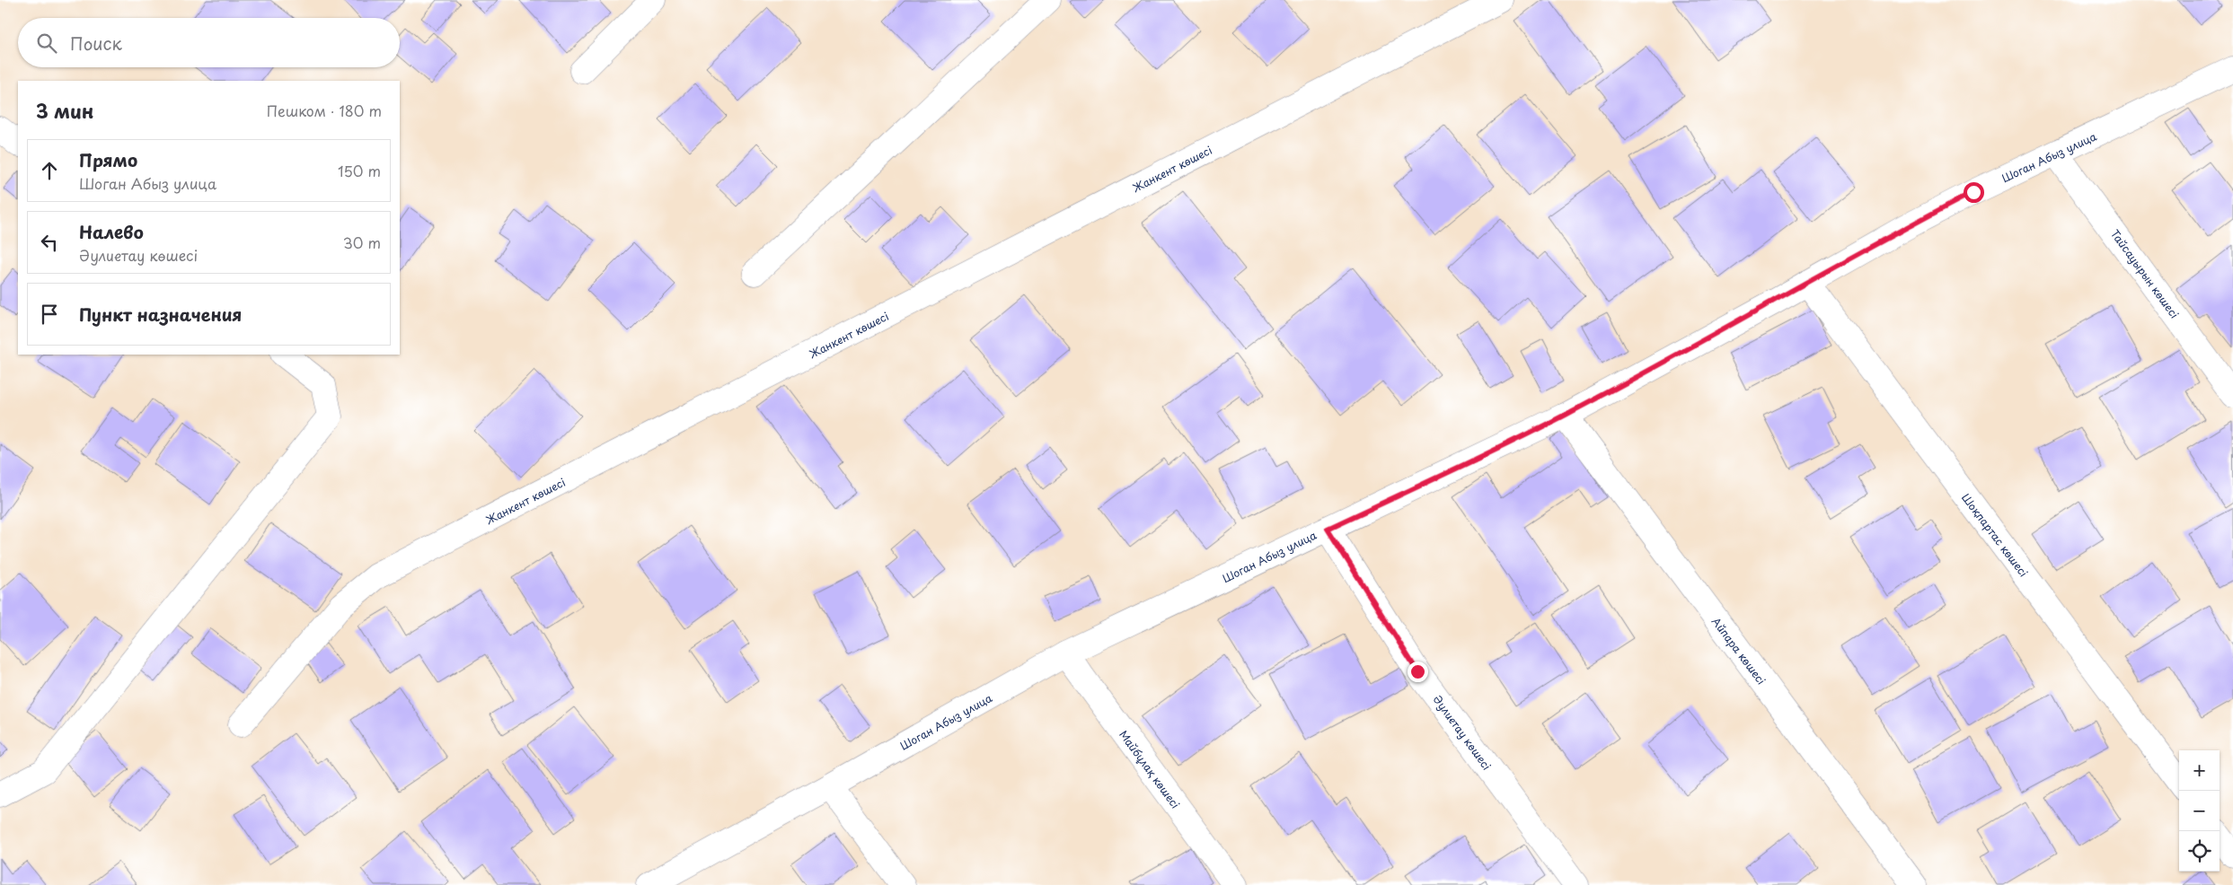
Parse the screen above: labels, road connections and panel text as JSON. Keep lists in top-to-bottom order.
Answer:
{
  "streets": {
    "street": [
      "Шоган Абыз улица",
      "Жанкент көшесі",
      "Тайсауырын көшесі",
      "Шоқпартас көшесі",
      "Айпара көшесі",
      "Әулиетау көшесі",
      "Майбұлақ көшесі"
    ]
  },
  "crossings": [
    ["Шоган Абыз улица", "Тайсауырын көшесі"],
    ["Шоган Абыз улица", "Шоқпартас көшесі"],
    ["Шоган Абыз улица", "Айпара көшесі"],
    ["Шоган Абыз улица", "Әулиетау көшесі"],
    ["Шоган Абыз улица", "Майбұлақ көшесі"]
  ],
  "page": {
    "search": "Поиск",
    "heading": ["3 мин", "Пешком · 180 m"],
    "list": [
      ["Прямо", "Шоган Абыз улица", "150 m"],
      ["Налево", "Әулиетау көшесі", "30 m"],
      "Пункт назначения"
    ],
    "map_buttons": ["+", "−"]
  }
}
